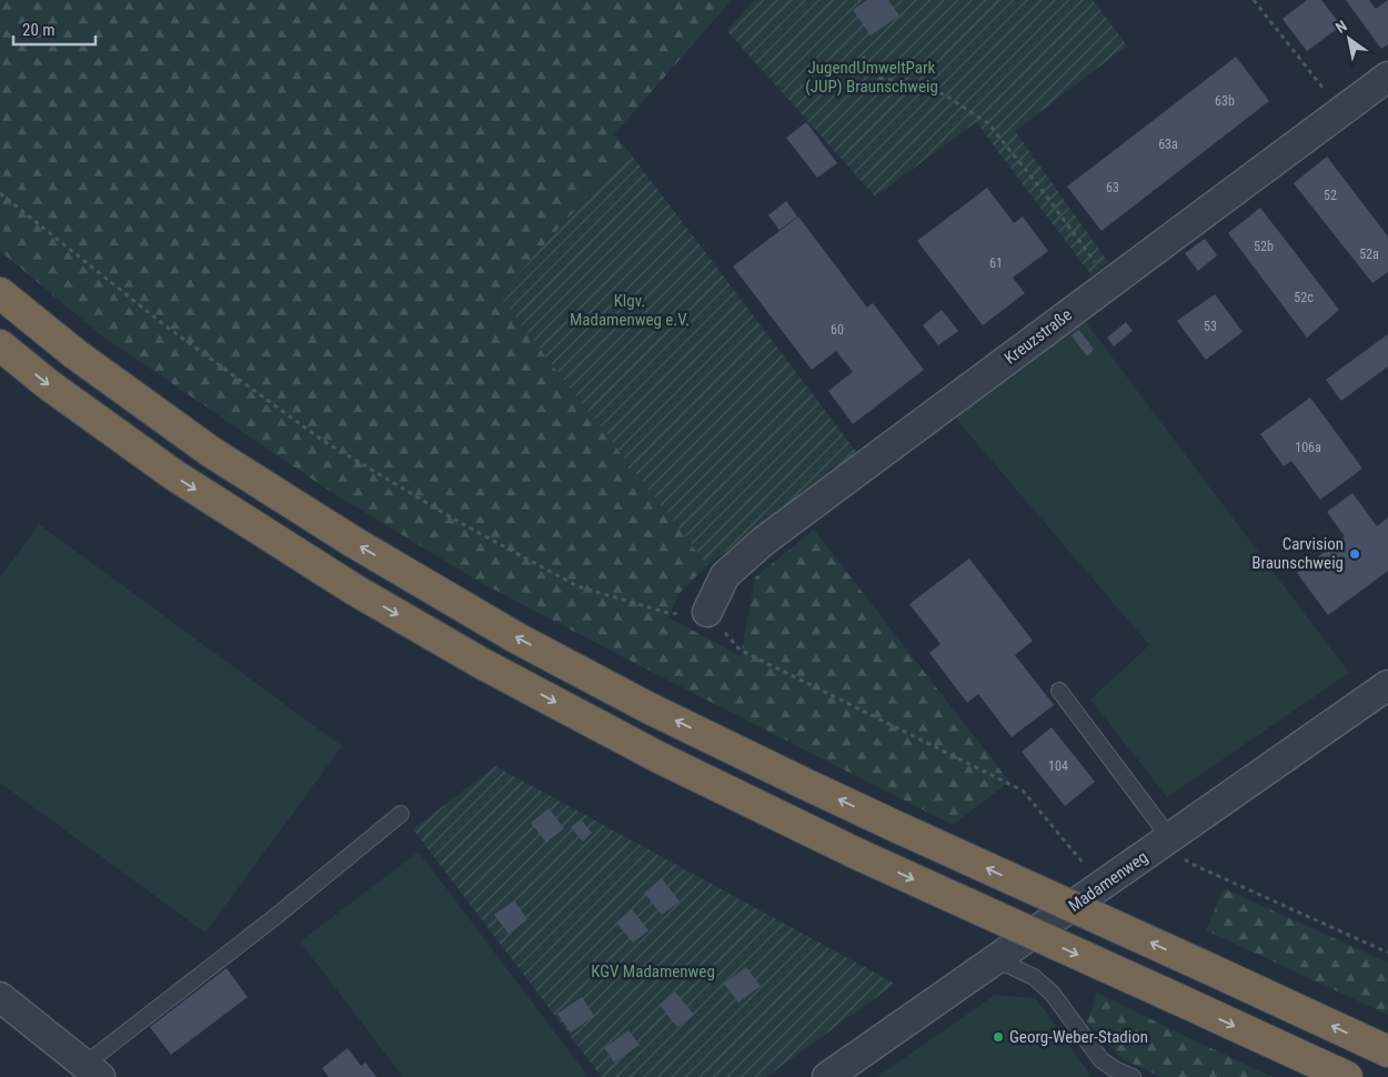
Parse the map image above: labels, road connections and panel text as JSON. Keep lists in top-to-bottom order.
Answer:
{
  "streets": {
    "street": ["Kreuzstraße", "Madamenweg"]
  },
  "parks": ["JugendUmweltPark (JUP) Braunschweig", "Klgv. Madamenweg e.V.", "KGV Madamenweg"],
  "places": ["Carvision Braunschweig", "Georg-Weber-Stadion"],
  "house_numbers": [
    "63b",
    "63a",
    "63",
    "52",
    "52b",
    "52a",
    "61",
    "52c",
    "53",
    "60",
    "106a",
    "104"
  ],
  "scale_bar": "20 m",
  "north": "top left"
}
